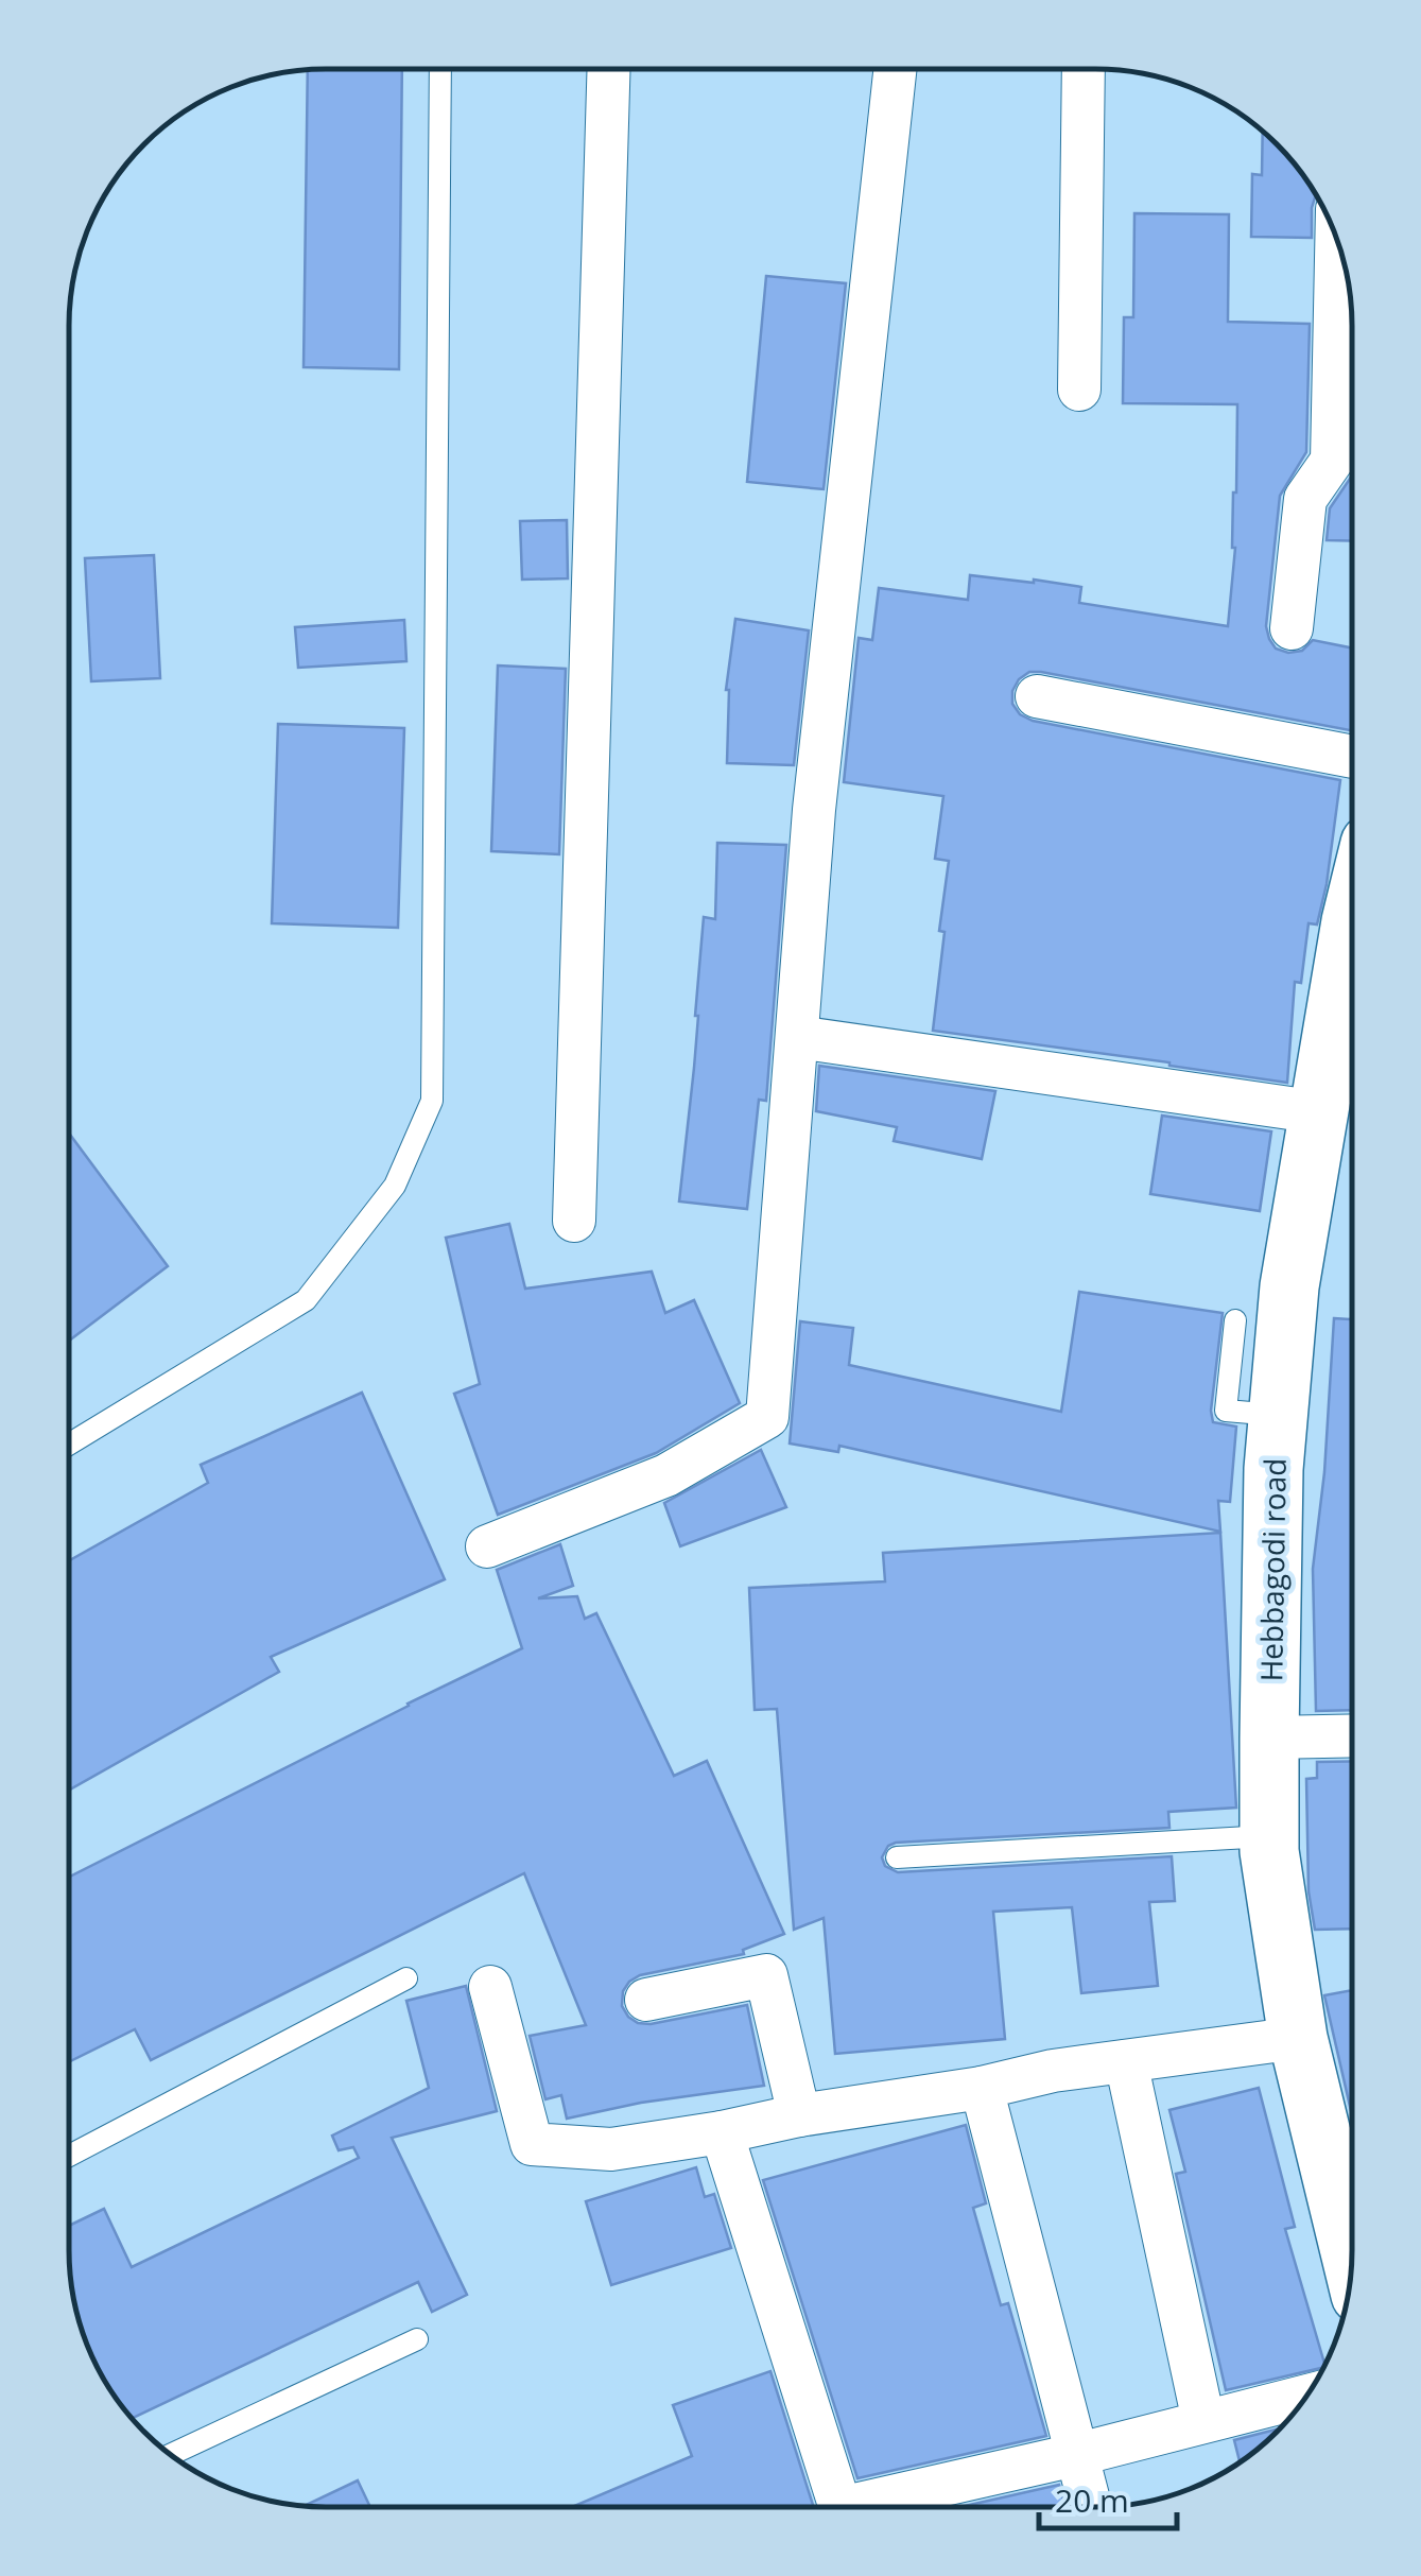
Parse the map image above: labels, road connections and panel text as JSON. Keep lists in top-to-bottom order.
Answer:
{
  "streets": {
    "street": ["Hebbagodi road"]
  },
  "scale_bar": "20 m"
}
